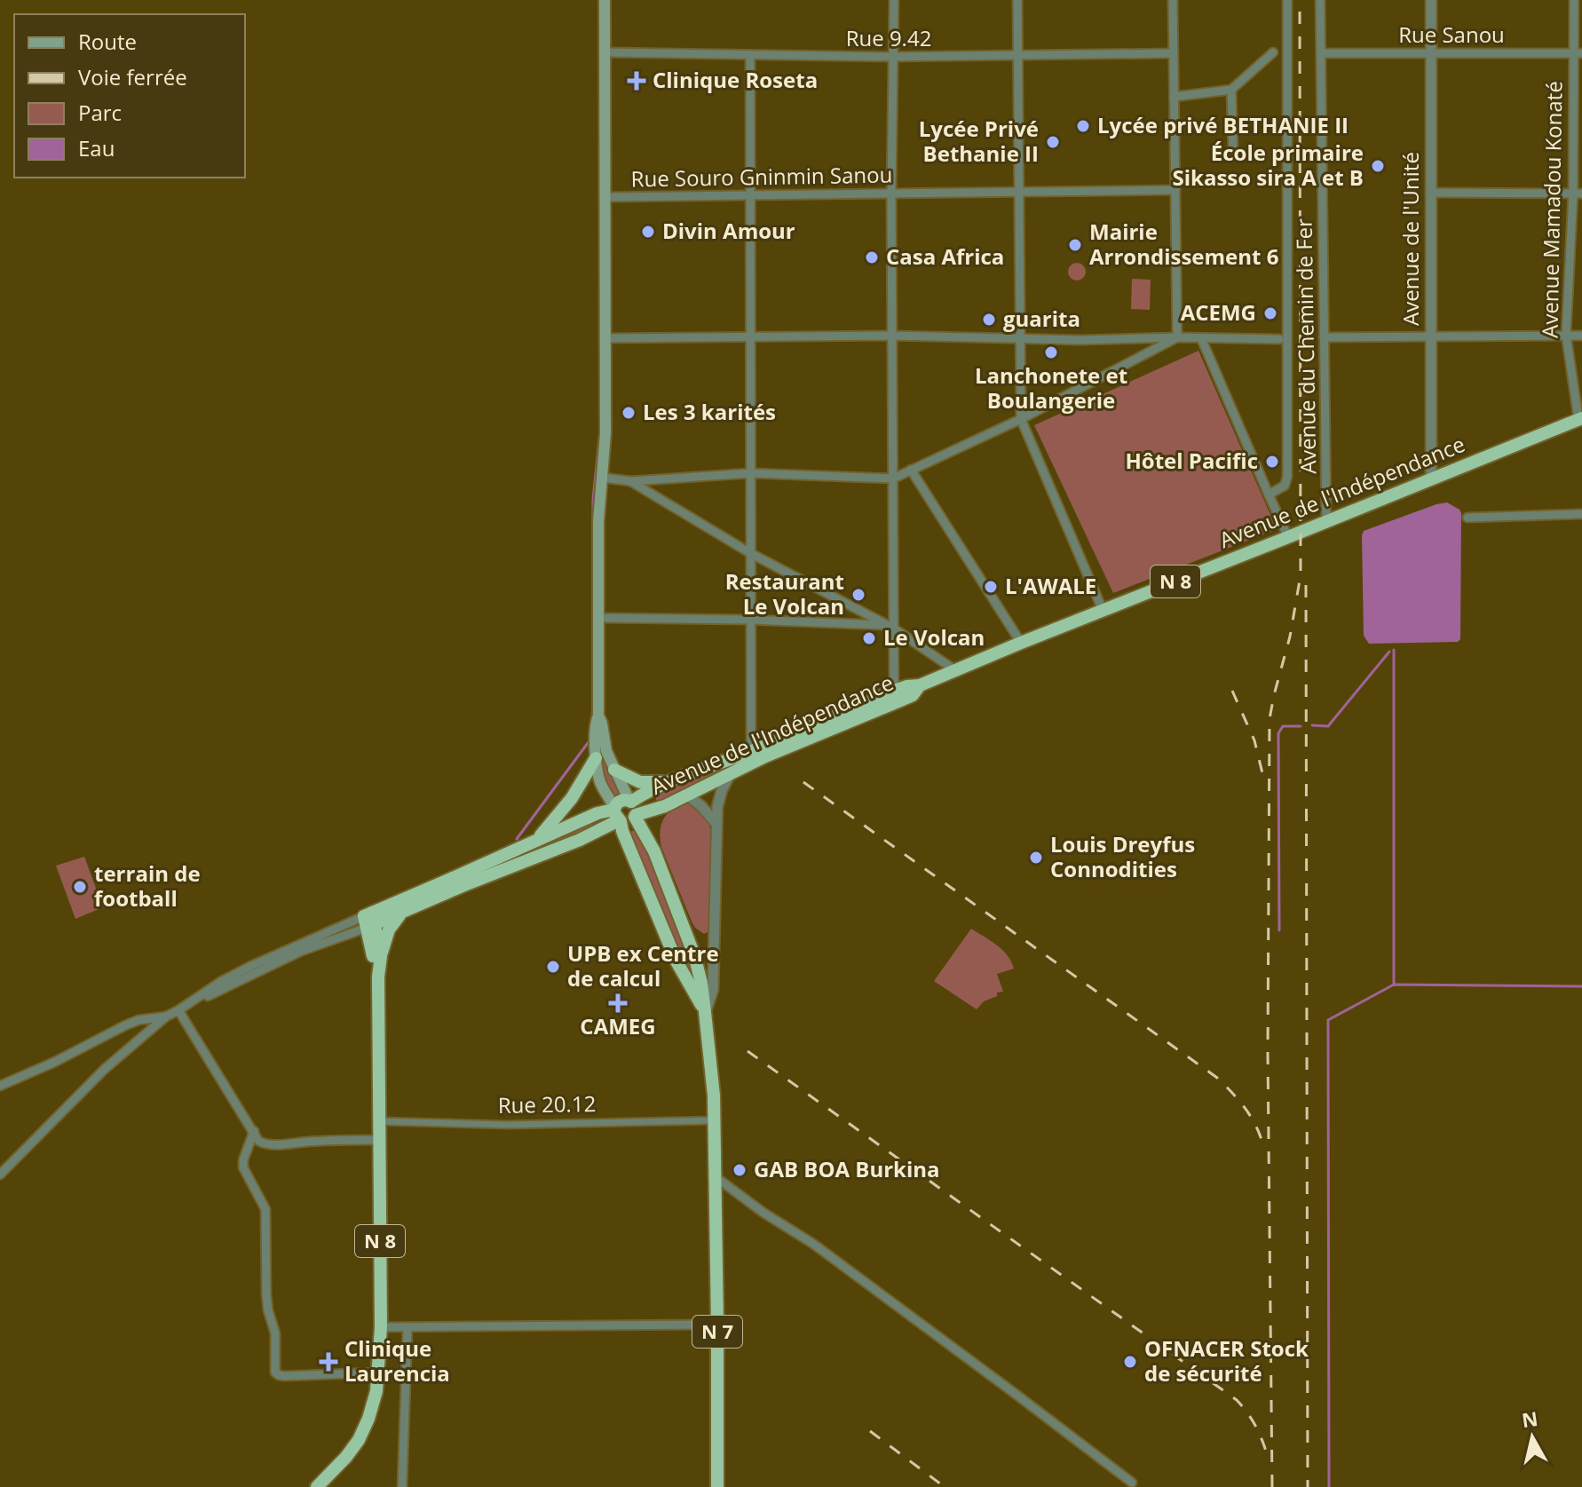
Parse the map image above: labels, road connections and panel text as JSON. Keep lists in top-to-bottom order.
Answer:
{
  "streets": {
    "highway": ["Avenue de l'Indépendance", "N 8", "N 7"],
    "street": [
      "Rue Sanou",
      "Rue 9.42",
      "Rue Souro Gninmin Sanou",
      "Avenue Mamadou Konaté",
      "Avenue de l'Unité",
      "Avenue du Chemin de Fer",
      "Rue 20.12"
    ]
  },
  "crossings": [
    ["Rue Sanou", "Avenue Mamadou Konaté"],
    ["Rue Sanou", "Avenue de l'Unité"],
    ["Rue Sanou", "Avenue du Chemin de Fer"],
    ["Avenue Mamadou Konaté", "Avenue de l'Indépendance"],
    ["Avenue de l'Unité", "Avenue de l'Indépendance"],
    ["Avenue du Chemin de Fer", "Avenue de l'Indépendance"],
    ["Avenue de l'Indépendance", "N 7"],
    ["N 8", "Rue 20.12"],
    ["Rue 20.12", "N 7"]
  ],
  "places": {
    "health": ["Clinique Roseta", "CAMEG", "Clinique Laurencia"],
    "other": [
      "Lycée privé BETHANIE II",
      "Lycée Privé Bethanie II",
      "École primaire Sikasso sira A et B",
      "Divin Amour",
      "Mairie Arrondissement 6",
      "Casa Africa",
      "ACEMG",
      "guarita",
      "Lanchonete et Boulangerie",
      "Les 3 karités",
      "Hôtel Pacific",
      "L'AWALE",
      "Restaurant Le Volcan",
      "Le Volcan",
      "Louis Dreyfus Connodities",
      "terrain de football",
      "UPB ex Centre de calcul",
      "GAB BOA Burkina",
      "OFNACER Stock de sécurité"
    ]
  },
  "legend": [
    "Route",
    "Voie ferrée",
    "Parc",
    "Eau"
  ],
  "north": "top"
}
